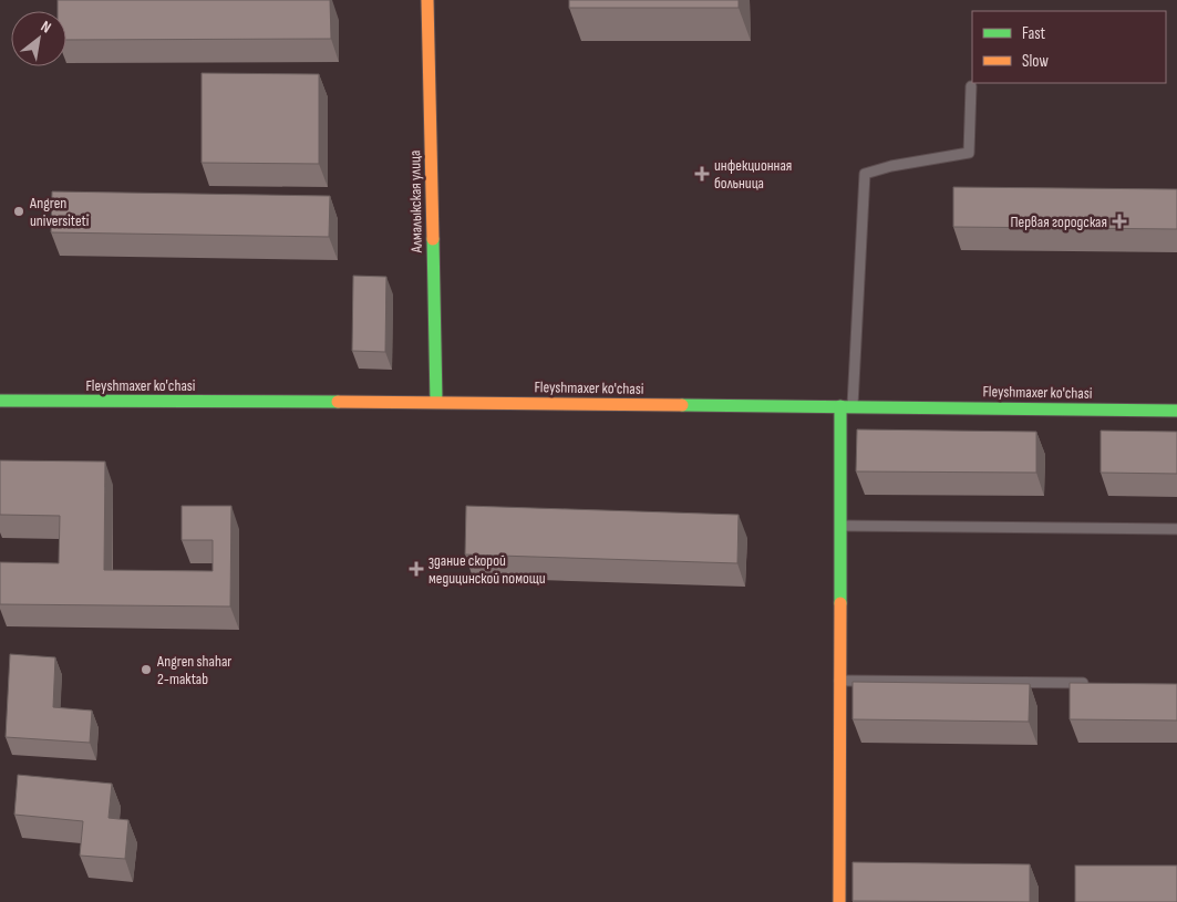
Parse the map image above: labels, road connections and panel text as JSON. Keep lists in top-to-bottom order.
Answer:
{
  "streets": {
    "street": ["Алмалыкская улица", "Fleyshmaxer ko'chasi"]
  },
  "crossings": [
    ["Алмалыкская улица", "Fleyshmaxer ko'chasi"]
  ],
  "places": {
    "health": ["инфекционная больница", "Первая городская", "здание скорой медицинской помощи"],
    "other": ["Angren universiteti", "Angren shahar 2-maktab"]
  },
  "legend": ["Fast", "Slow"],
  "north": "top right"
}
